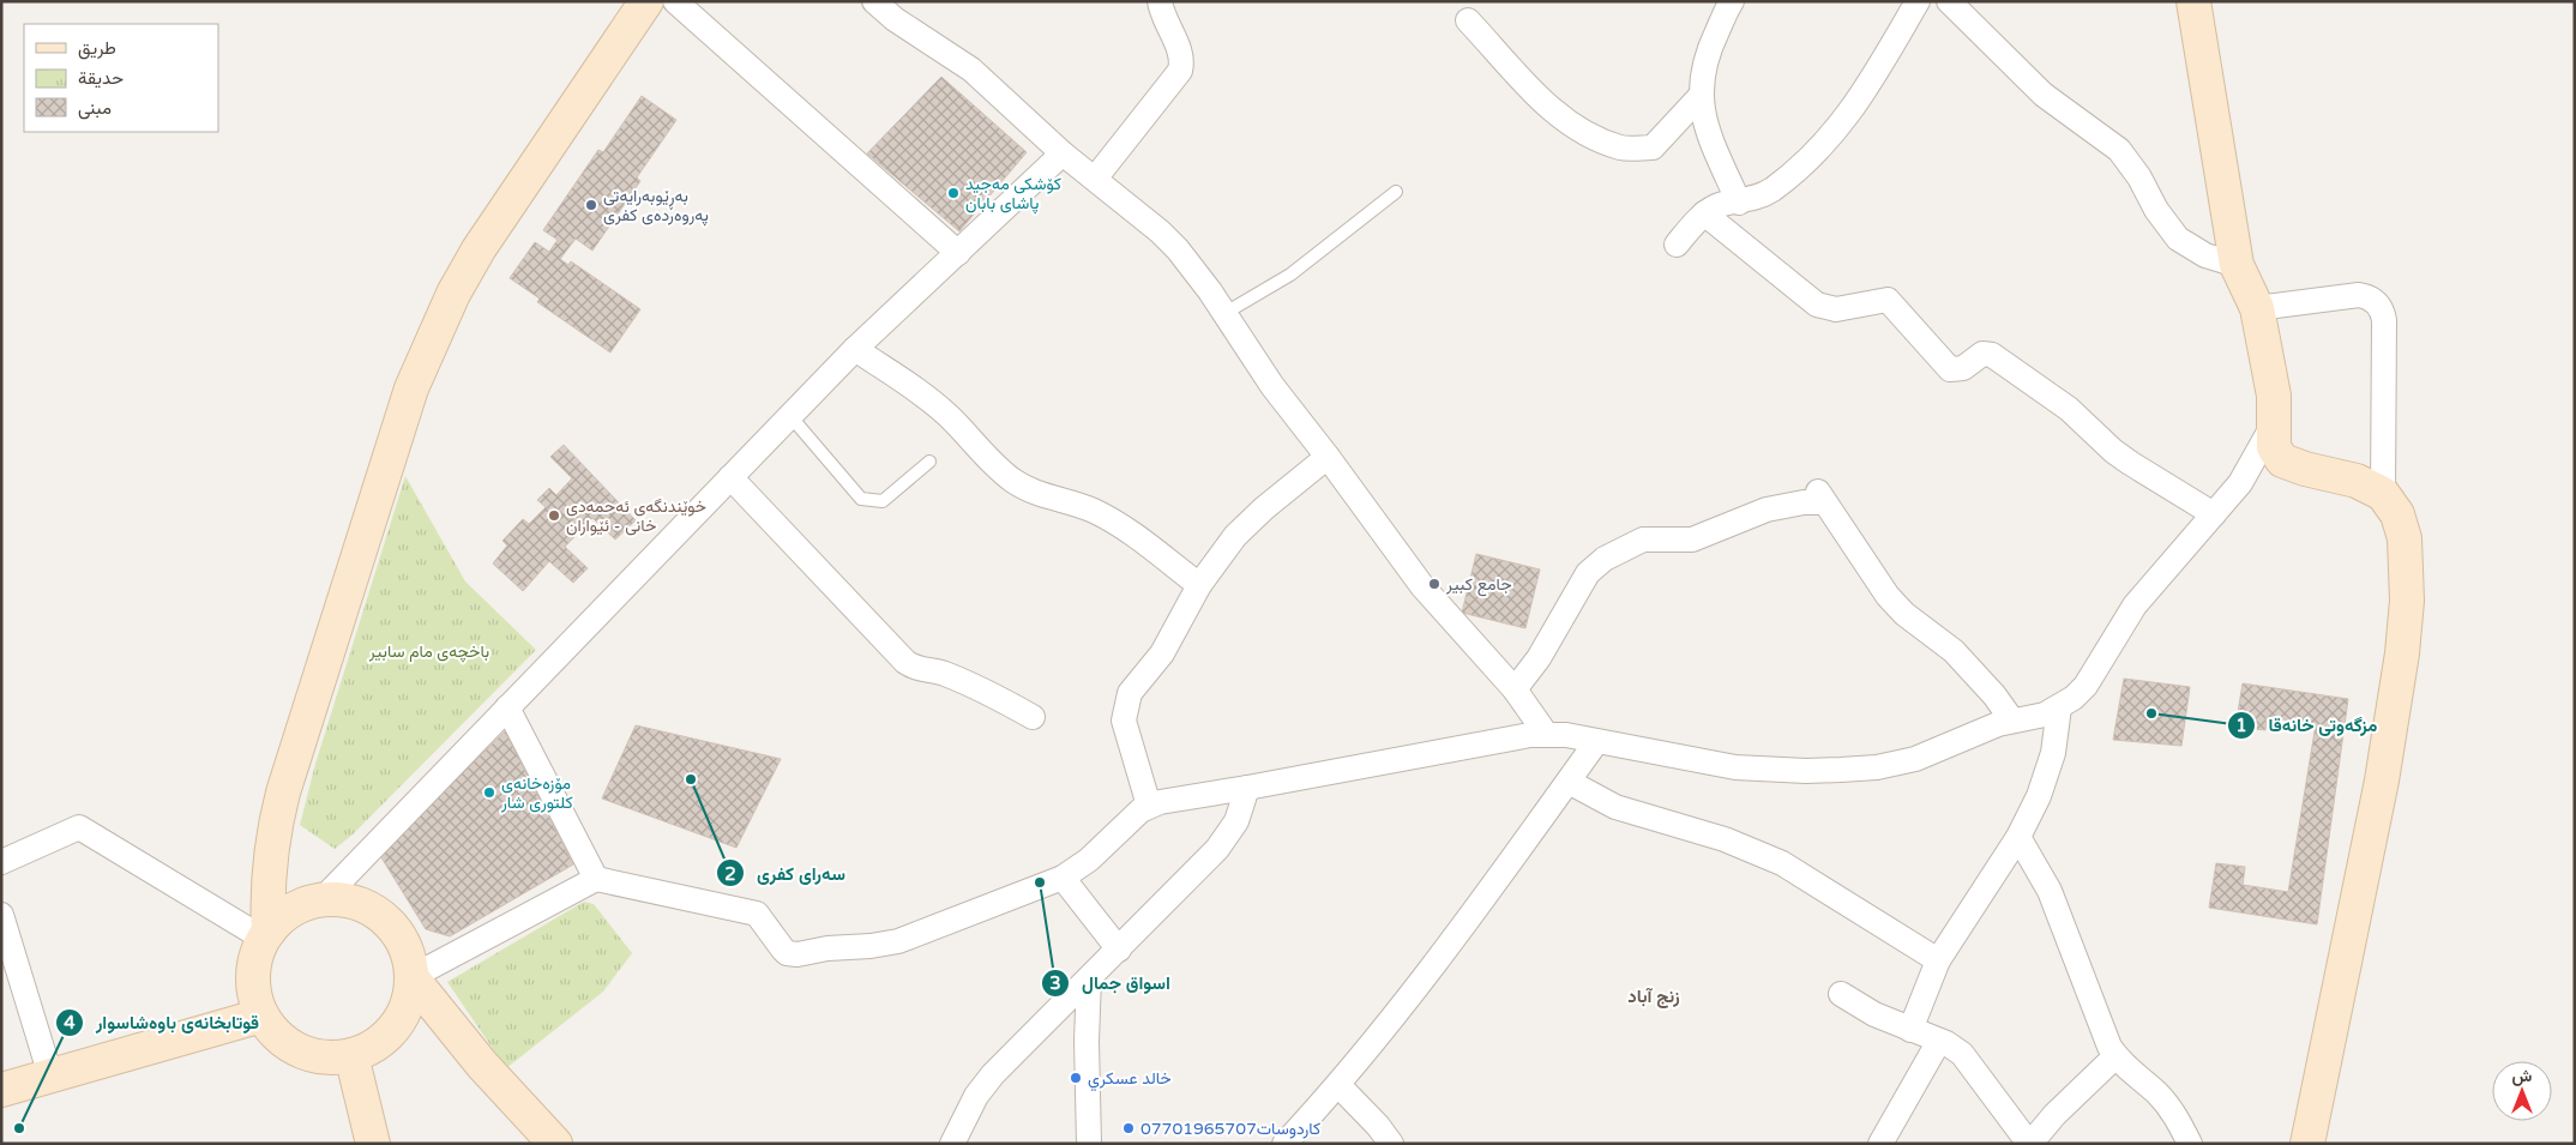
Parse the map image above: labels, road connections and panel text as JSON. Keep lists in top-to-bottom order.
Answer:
{
  "districts": ["زنج آباد"],
  "parks": ["باخچەی مام سابیر"],
  "places": [
    "کۆشکی مەجید پاشای بابان",
    "بەڕێوبەرایەتی پەروەردەی کفری",
    "خوێندنگەی ئەحمەدی خانی - ئێواران",
    "جامع كبير",
    "مزگەوتی خانەقا",
    "سەرای کفری",
    "مۆزەخانەی کلتوری شار",
    "اسواق جمال",
    "خالد عسکري",
    "قوتابخانەی باوەشاسوار",
    "كاردوسات07701965707"
  ],
  "legend": ["طريق", "حديقة", "مبنى"],
  "north": "top"
}
